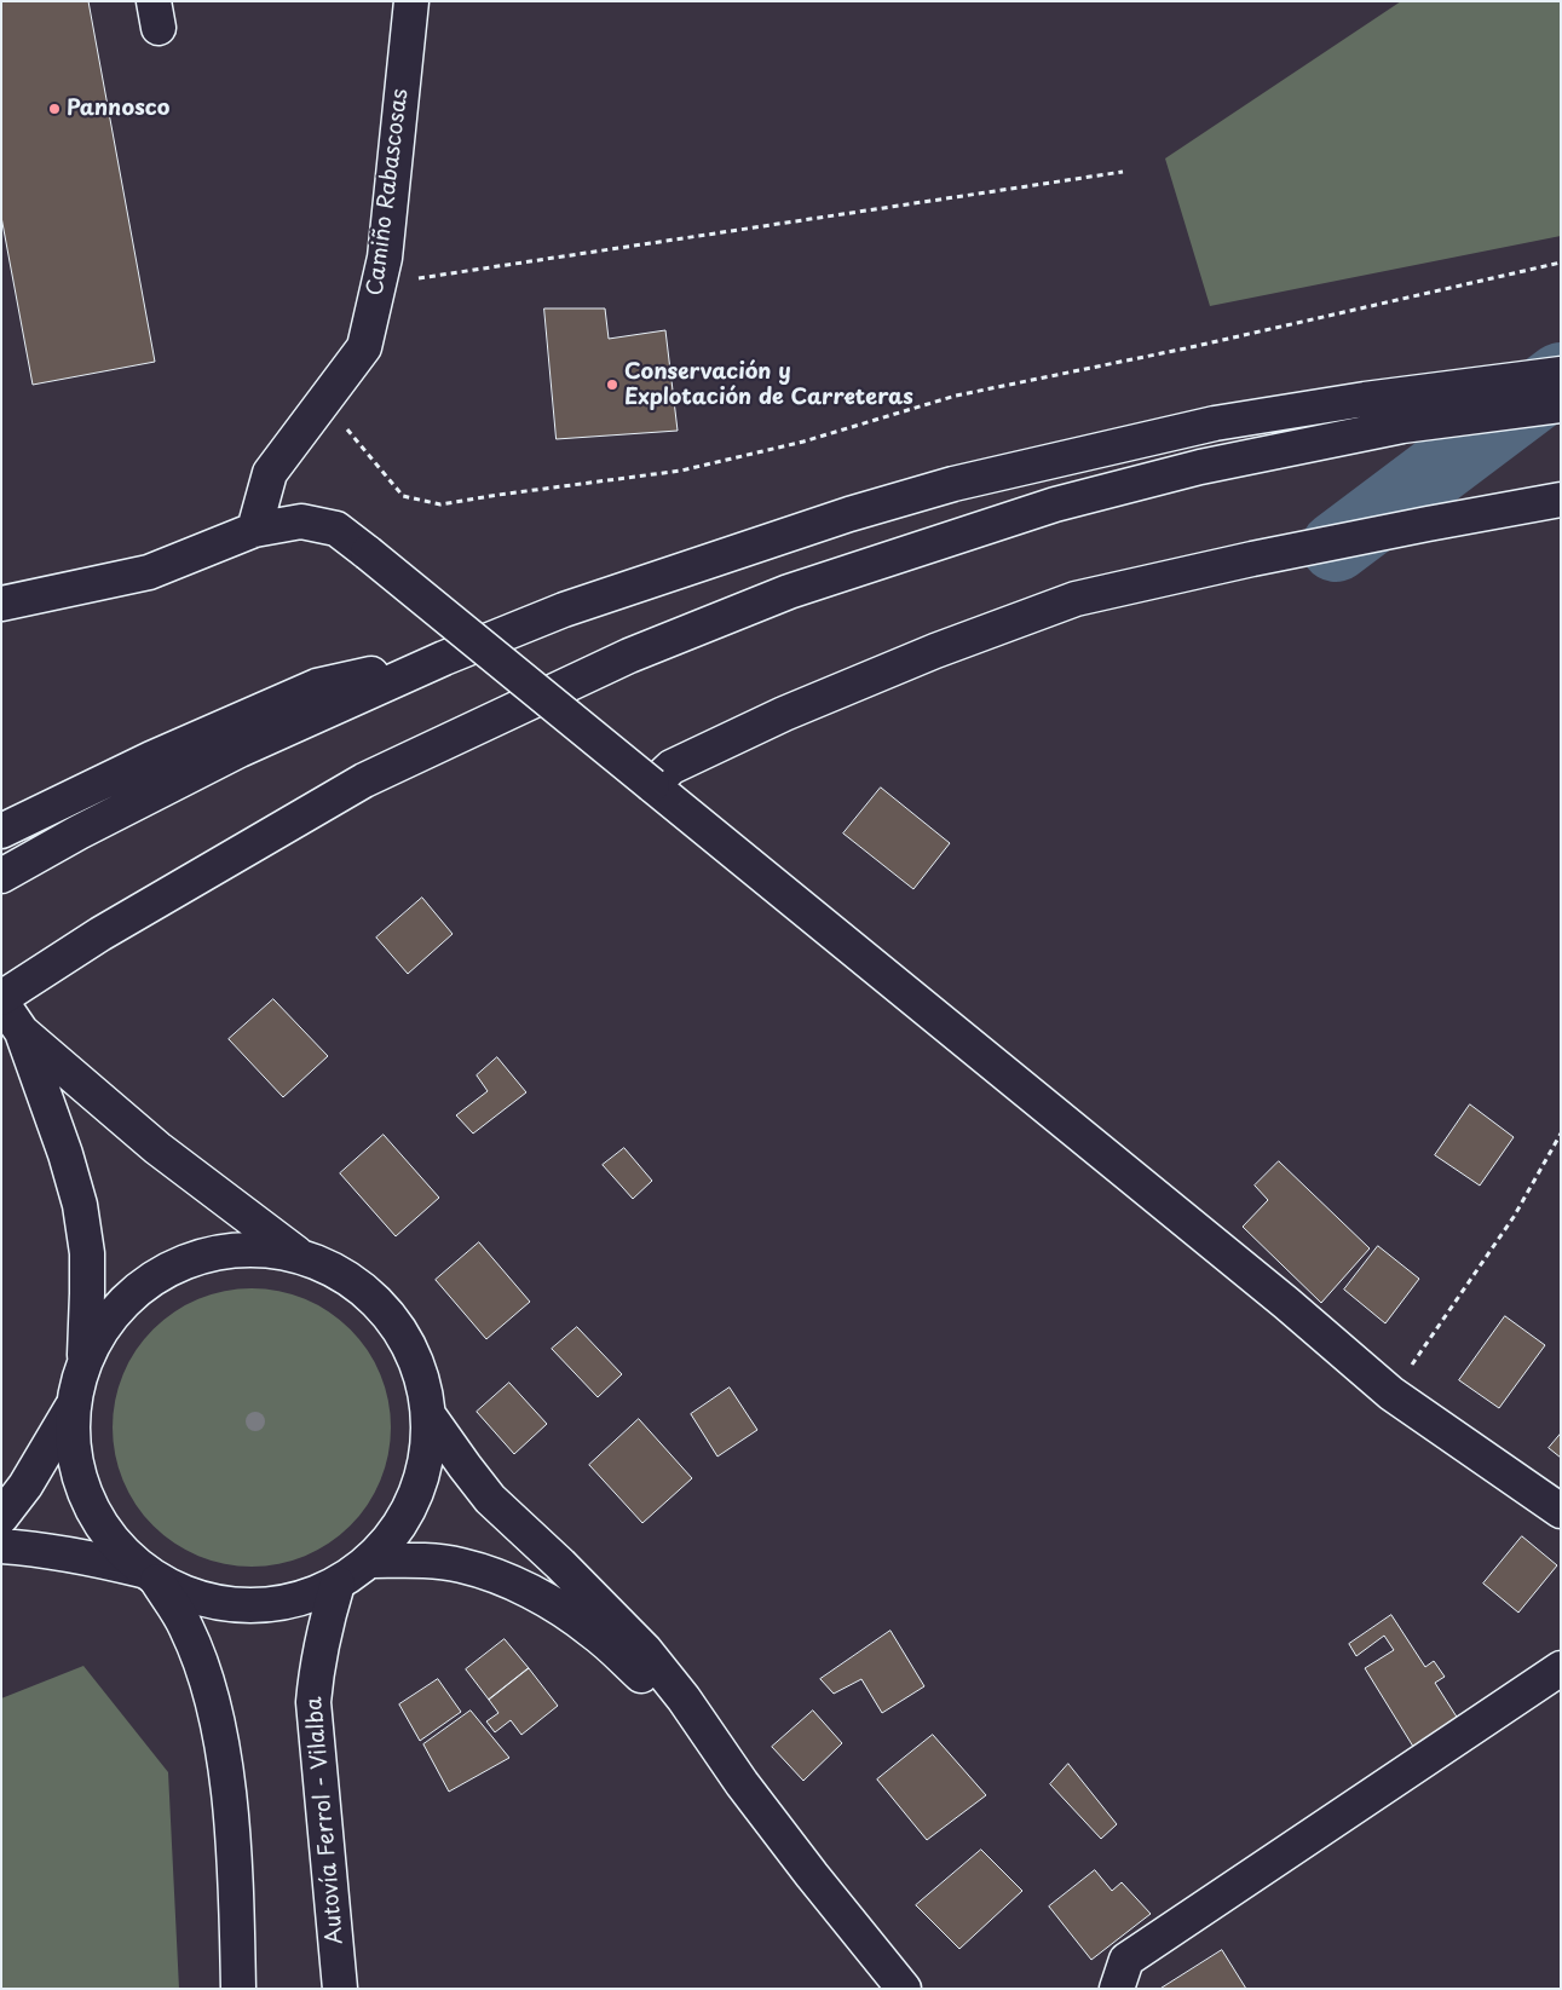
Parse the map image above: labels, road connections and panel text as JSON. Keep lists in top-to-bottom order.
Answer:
{
  "streets": {
    "main road": ["Camiño Rabascosas", "Autovía Ferrol - Vilalba"]
  },
  "places": ["Pannosco", "Conservación y Explotación de Carreteras"]
}
